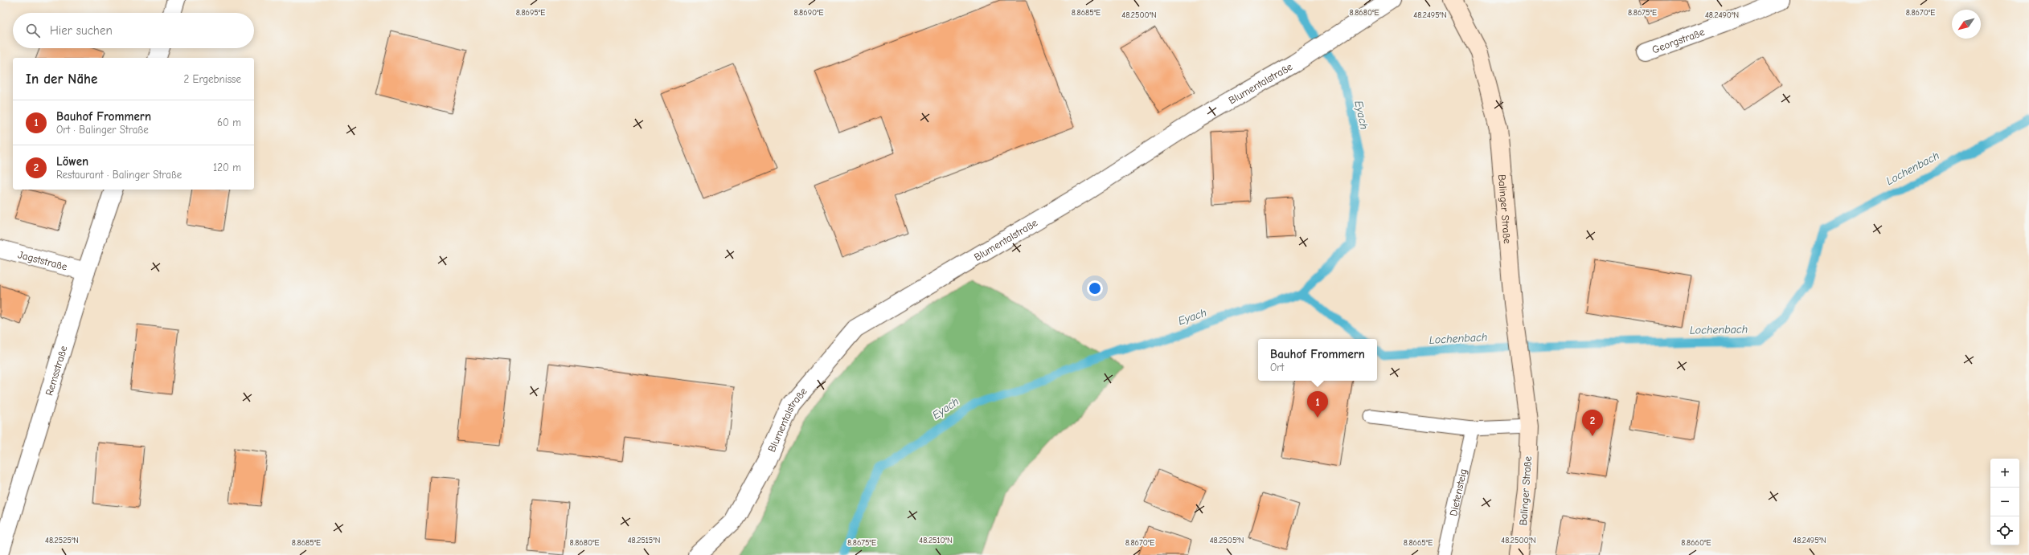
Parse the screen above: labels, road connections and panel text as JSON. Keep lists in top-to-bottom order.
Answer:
{
  "streets": {
    "main road": ["Balinger Straße"],
    "street": [
      "Georgstraße",
      "Blumentalstraße",
      "Jagststraße",
      "Remsstraße"
    ],
    "lane": ["Dietensteig"]
  },
  "crossings": [
    ["Jagststraße", "Remsstraße"]
  ],
  "water": ["Eyach", "Lochenbach"],
  "north": "bottom left",
  "page": {
    "search": "Hier suchen",
    "heading": ["In der Nähe", "2 Ergebnisse"],
    "list": [
      {
        "mark": "1",
        "name": "Bauhof Frommern",
        "note": "Ort · Balinger Straße",
        "value": "60 m"
      },
      {
        "mark": "2",
        "name": "Löwen",
        "note": "Restaurant · Balinger Straße",
        "value": "120 m"
      }
    ],
    "popup": ["Bauhof Frommern", "Ort"],
    "pins": ["1", "2"],
    "map_buttons": ["+", "−"]
  },
  "coordinates": [
    "8.8695°E",
    "8.8690°E",
    "8.8685°E",
    "8.8680°E",
    "8.8675°E",
    "8.8670°E",
    "48.2500°N",
    "48.2495°N",
    "48.2490°N",
    "48.2525°N",
    "48.2515°N",
    "48.2510°N",
    "48.2505°N",
    "8.8665°E",
    "8.8660°E"
  ]
}
